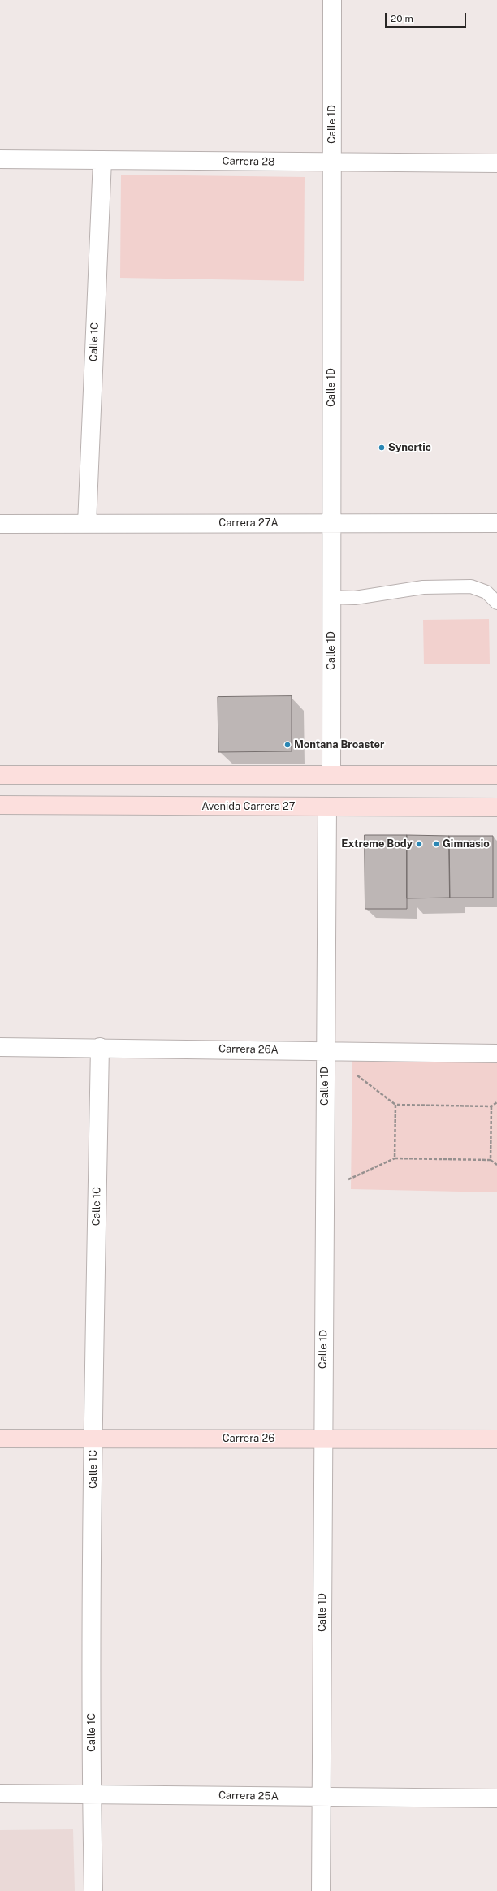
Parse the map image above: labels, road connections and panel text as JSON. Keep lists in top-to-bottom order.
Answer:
{
  "streets": {
    "main road": ["Avenida Carrera 27", "Carrera 26"],
    "street": [
      "Calle 1D",
      "Carrera 28",
      "Calle 1C",
      "Carrera 27A",
      "Carrera 26A",
      "Carrera 25A"
    ]
  },
  "crossings": [
    ["Calle 1D", "Carrera 28"],
    ["Calle 1D", "Carrera 27A"],
    ["Calle 1D", "Avenida Carrera 27"],
    ["Calle 1D", "Carrera 26A"],
    ["Calle 1D", "Carrera 26"],
    ["Calle 1D", "Carrera 25A"],
    ["Carrera 28", "Calle 1C"],
    ["Calle 1C", "Carrera 27A"],
    ["Calle 1C", "Carrera 26A"],
    ["Calle 1C", "Carrera 26"],
    ["Calle 1C", "Carrera 25A"]
  ],
  "places": [
    "Synertic",
    "Montana Broaster",
    "Extreme Body",
    "Gimnasio"
  ],
  "scale_bar": "20 m"
}
